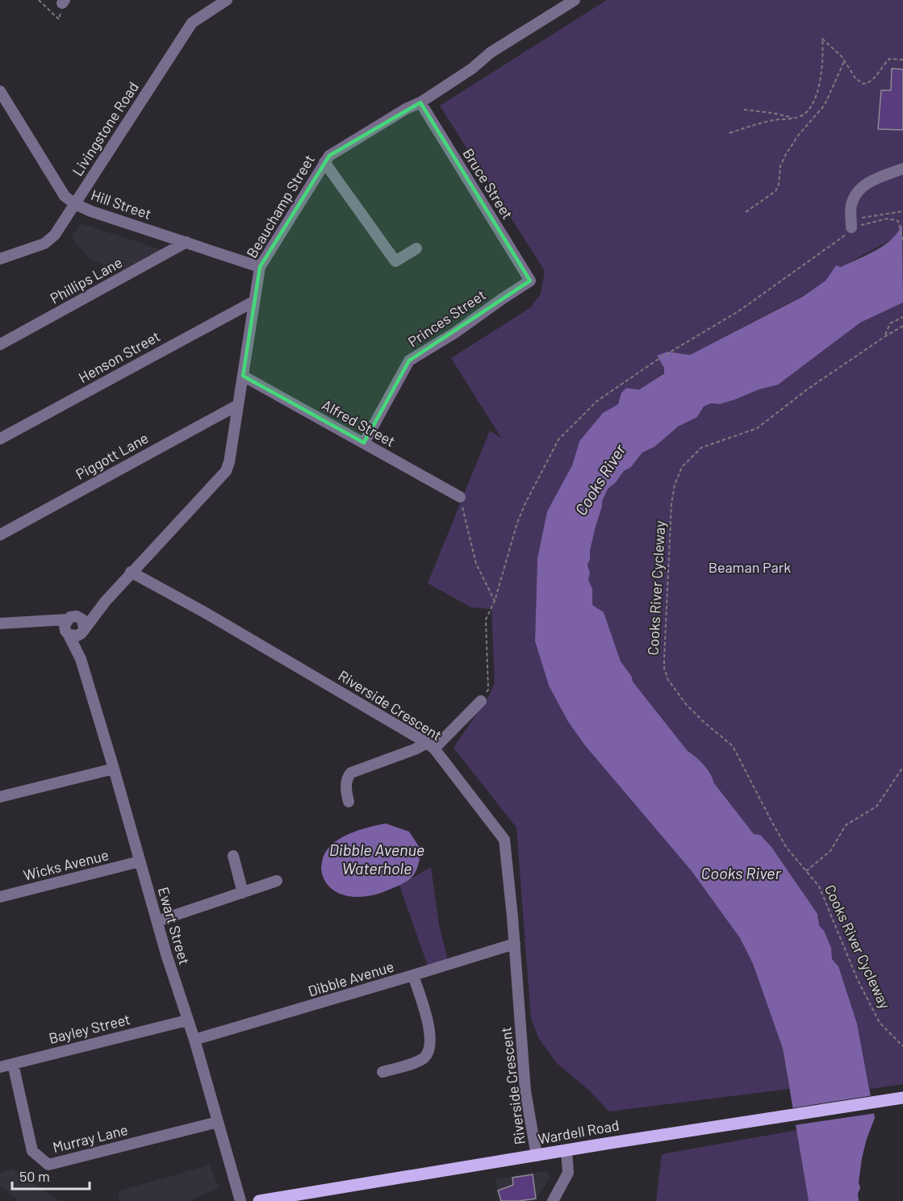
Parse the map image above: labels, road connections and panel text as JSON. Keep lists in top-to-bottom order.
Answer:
{
  "streets": {
    "main road": ["Wardell Road"],
    "street": [
      "Livingstone Road",
      "Bruce Street",
      "Hill Street",
      "Beauchamp Street",
      "Phillips Lane",
      "Princes Street",
      "Henson Street",
      "Alfred Street",
      "Piggott Lane",
      "Riverside Crescent",
      "Wicks Avenue",
      "Ewart Street",
      "Dibble Avenue",
      "Bayley Street",
      "Murray Lane"
    ],
    "path": ["Cooks River Cycleway"]
  },
  "crossings": [
    ["Livingstone Road", "Hill Street"],
    ["Bruce Street", "Beauchamp Street"],
    ["Bruce Street", "Princes Street"],
    ["Hill Street", "Beauchamp Street"],
    ["Hill Street", "Phillips Lane"],
    ["Beauchamp Street", "Henson Street"],
    ["Beauchamp Street", "Alfred Street"],
    ["Beauchamp Street", "Piggott Lane"],
    ["Beauchamp Street", "Riverside Crescent"],
    ["Beauchamp Street", "Ewart Street"],
    ["Princes Street", "Alfred Street"],
    ["Riverside Crescent", "Dibble Avenue"],
    ["Riverside Crescent", "Wardell Road"],
    ["Wicks Avenue", "Ewart Street"],
    ["Ewart Street", "Dibble Avenue"],
    ["Ewart Street", "Bayley Street"],
    ["Ewart Street", "Murray Lane"],
    ["Bayley Street", "Murray Lane"]
  ],
  "water": ["Cooks River", "Dibble Avenue Waterhole"],
  "parks": ["Beaman Park"],
  "scale_bar": "50 m"
}
